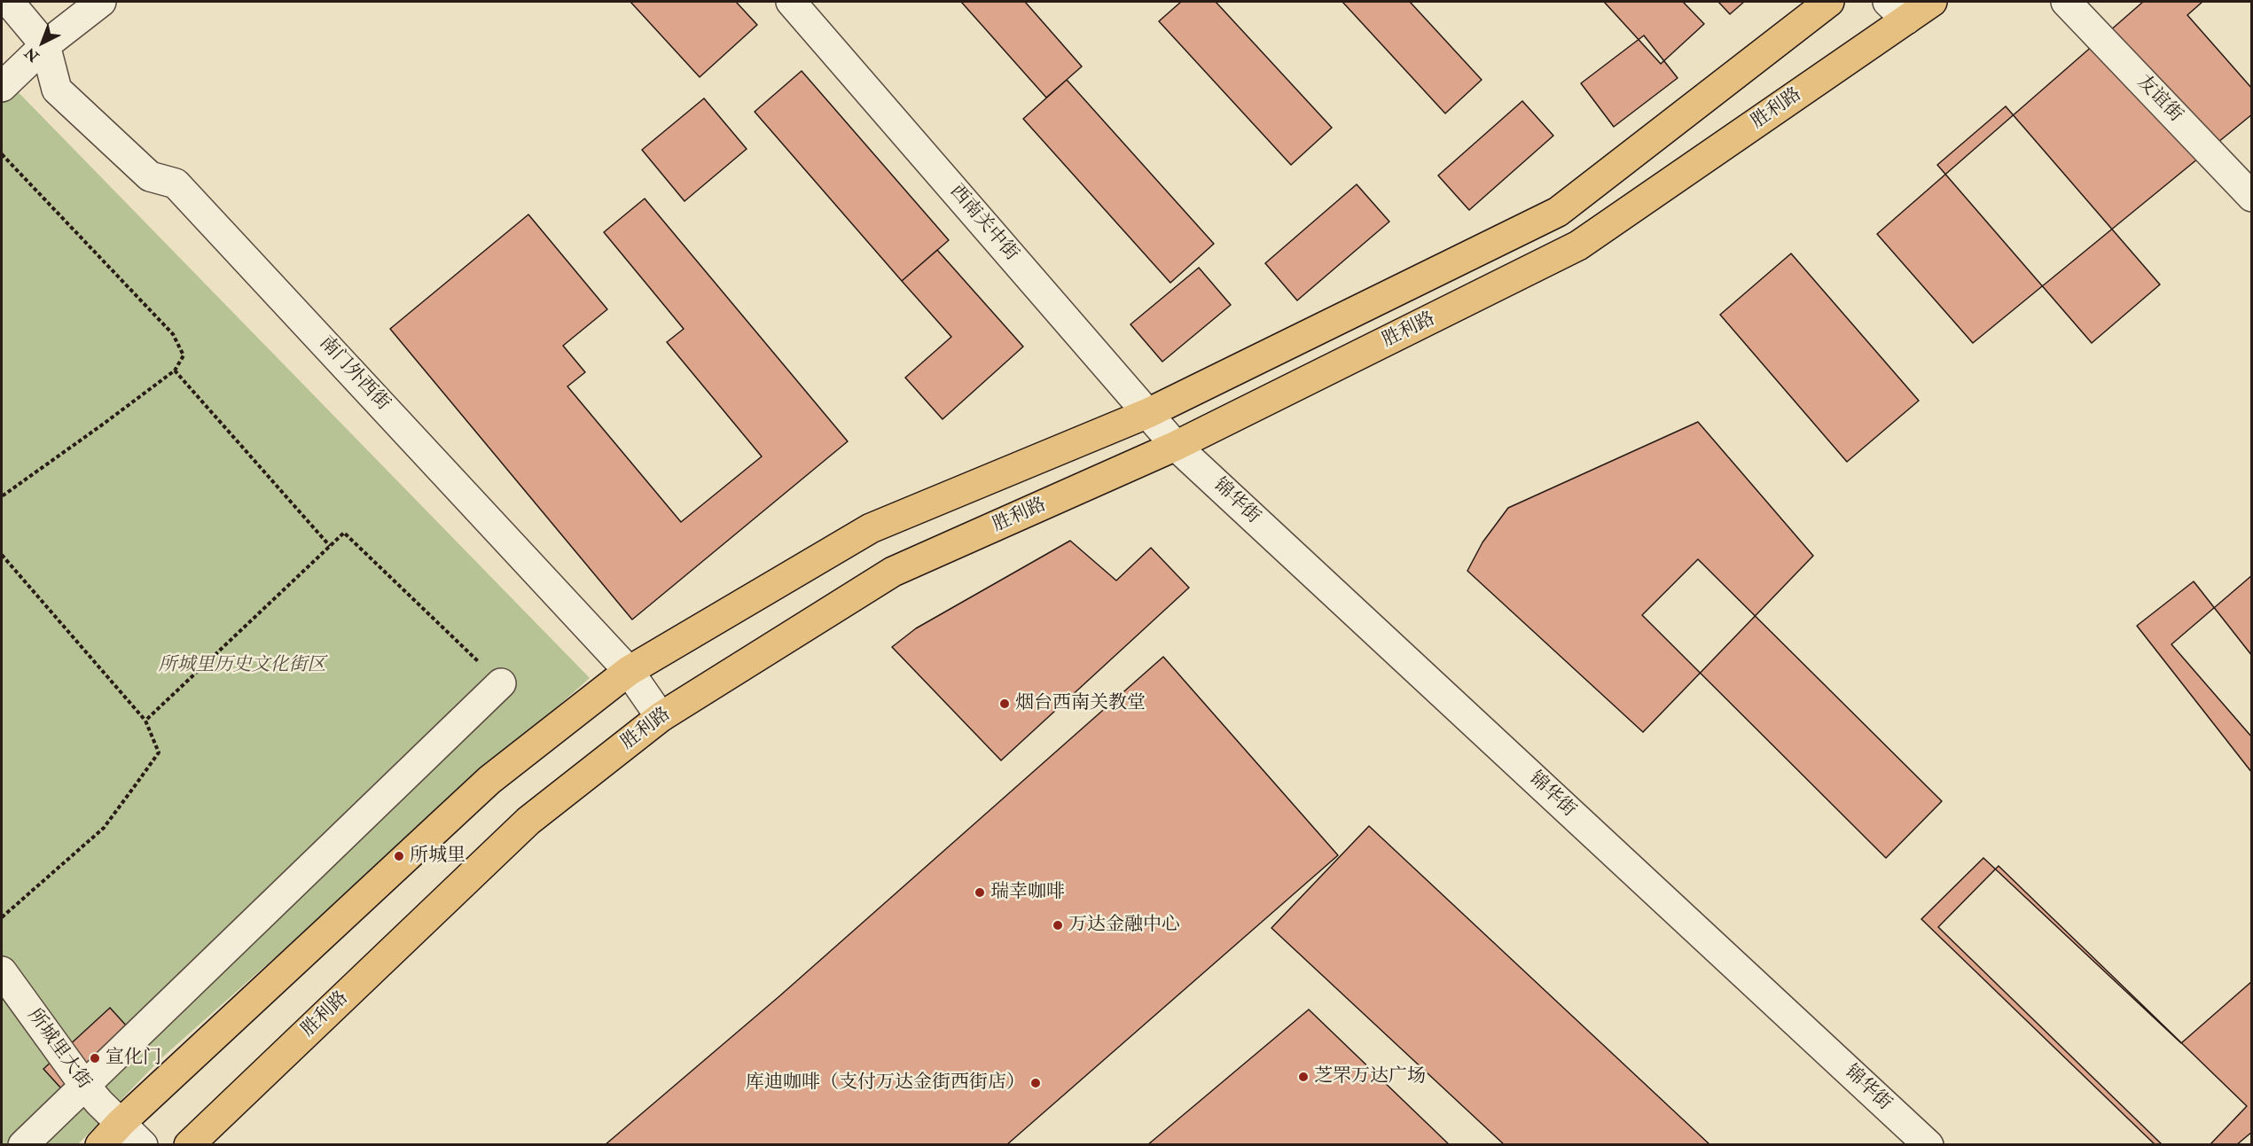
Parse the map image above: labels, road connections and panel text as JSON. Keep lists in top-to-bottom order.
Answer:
{
  "streets": {
    "main road": ["胜利路"],
    "street": [
      "友谊街",
      "西南关中街",
      "南门外西街",
      "锦华街",
      "所城里大街"
    ]
  },
  "crossings": [
    ["胜利路", "西南关中街"],
    ["胜利路", "南门外西街"],
    ["胜利路", "锦华街"],
    ["西南关中街", "锦华街"]
  ],
  "parks": ["所城里历史文化街区"],
  "places": [
    "烟台西南关教堂",
    "所城里",
    "瑞幸咖啡",
    "万达金融中心",
    "宣化门",
    "芝罘万达广场",
    "库迪咖啡（支付万达金街西街店）"
  ],
  "north": "bottom left"
}
